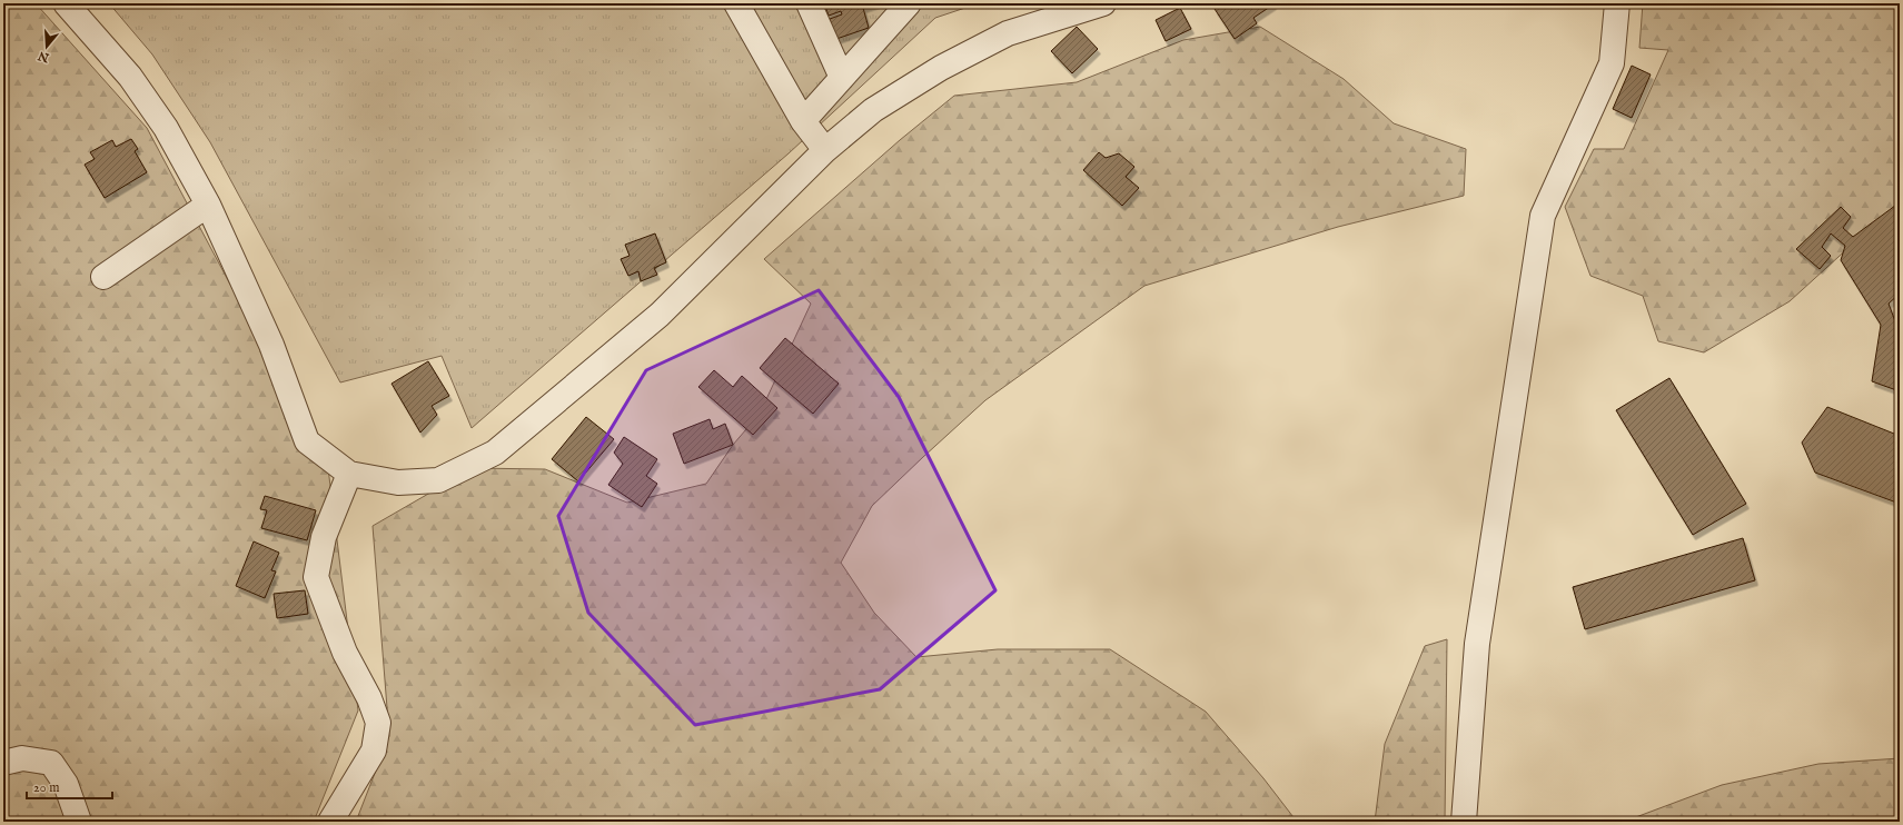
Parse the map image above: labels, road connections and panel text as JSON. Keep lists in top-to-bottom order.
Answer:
{
  "scale_bar": "20 m",
  "north": "bottom"
}
